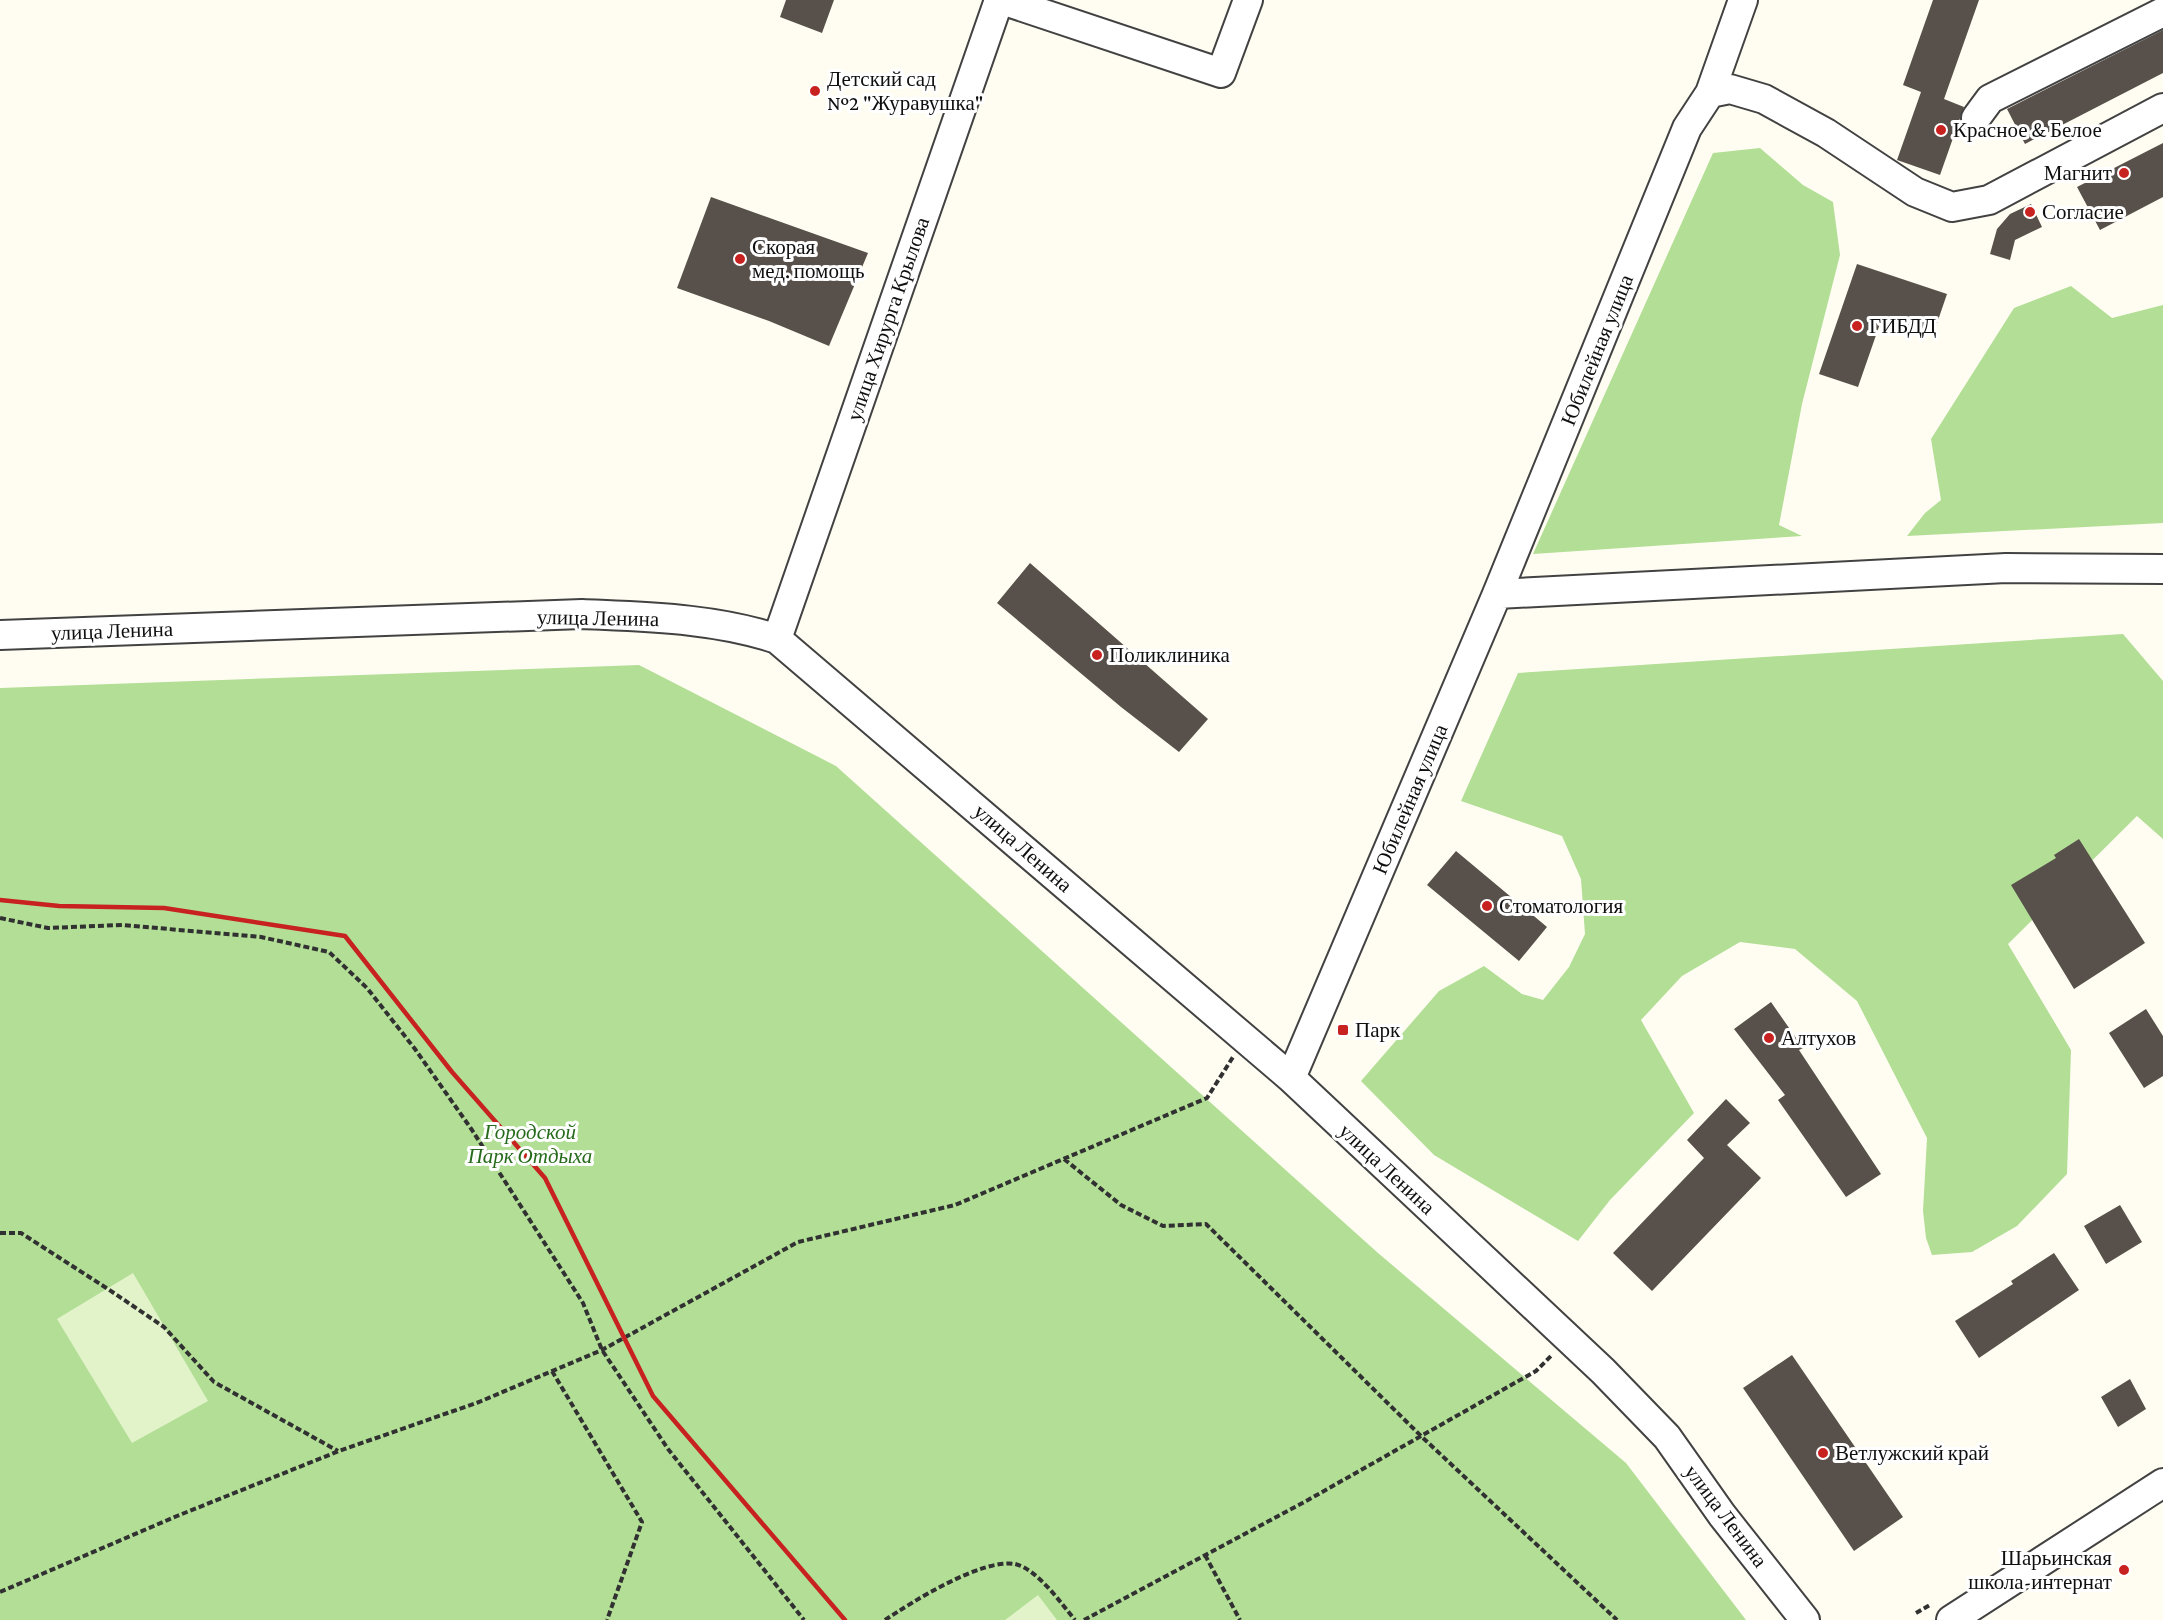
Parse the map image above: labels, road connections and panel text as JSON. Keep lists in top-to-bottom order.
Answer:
{
  "streets": {
    "street": ["улица Хирурга Крылова", "Юбилейная улица", "улица Ленина"]
  },
  "crossings": [
    ["улица Хирурга Крылова", "улица Ленина"],
    ["Юбилейная улица", "улица Ленина"]
  ],
  "parks": ["Городской Парк Отдыха"],
  "places": {
    "other": [
      "Детский сад №2 \"Журавушка\"",
      "Красное & Белое",
      "Магнит",
      "Согласие",
      "Скорая мед. помощь",
      "ГИБДД",
      "Поликлиника",
      "Стоматология",
      "Алтухов",
      "Ветлужский край",
      "Шарьинская школа-интернат"
    ],
    "transit": ["Парк"]
  }
}
